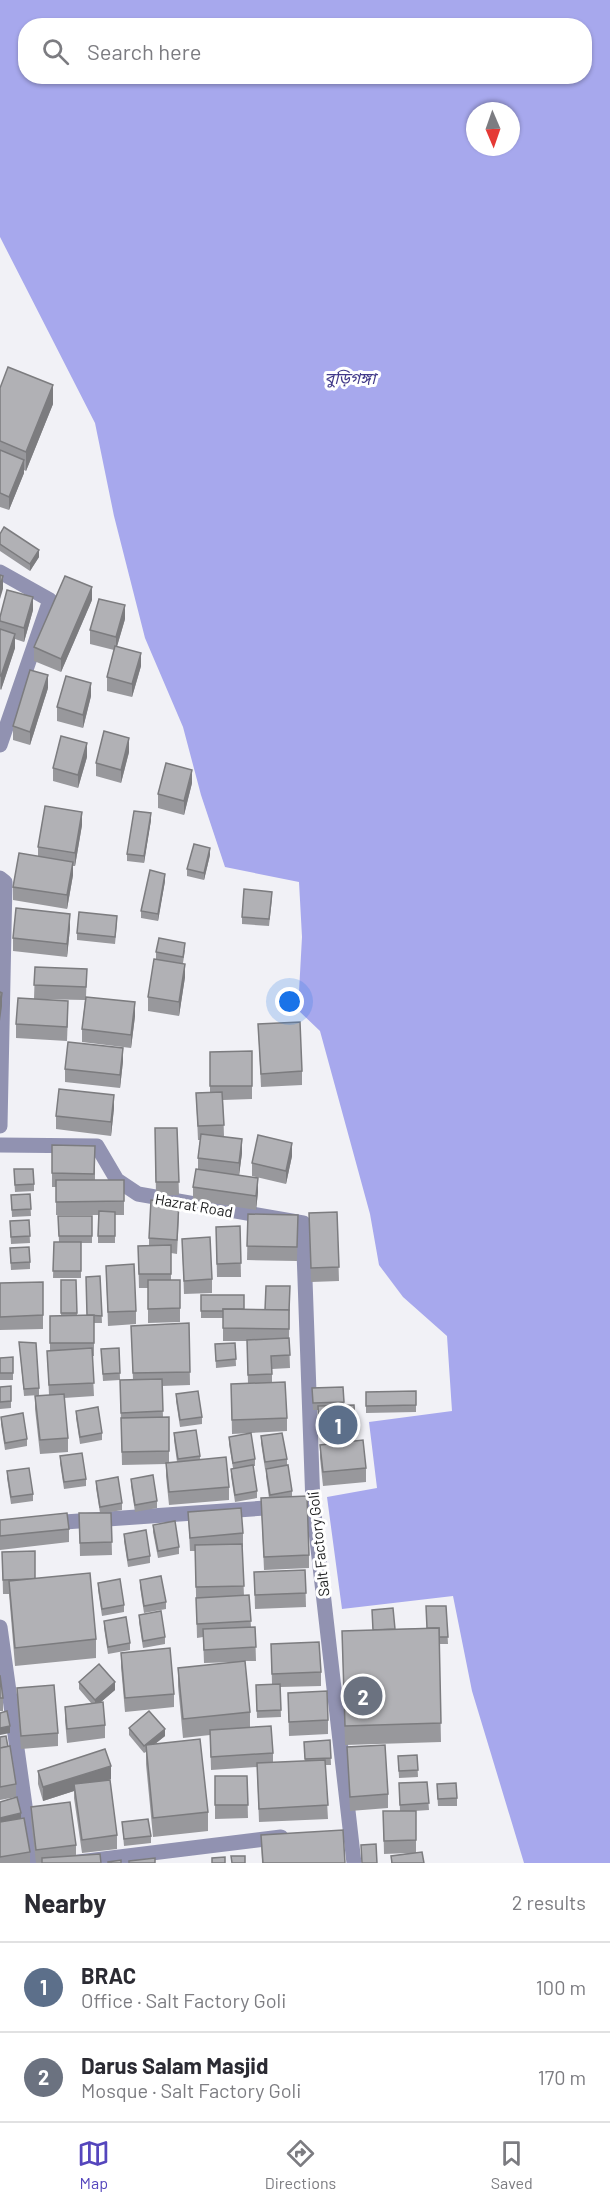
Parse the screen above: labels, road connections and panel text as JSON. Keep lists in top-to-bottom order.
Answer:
{
  "streets": {
    "street": ["Hazrat Road", "Salt Factory Goli"]
  },
  "crossings": [
    ["Hazrat Road", "Salt Factory Goli"]
  ],
  "water": ["বুড়িগঙ্গা"],
  "north": "bottom",
  "page": {
    "search": "Search here",
    "pins": ["1", "2"],
    "heading": ["Nearby", "2 results"],
    "list": [
      {
        "mark": "1",
        "name": "BRAC",
        "note": "Office · Salt Factory Goli",
        "value": "100 m"
      },
      {
        "mark": "2",
        "name": "Darus Salam Masjid",
        "note": "Mosque · Salt Factory Goli",
        "value": "170 m"
      }
    ],
    "nav": ["Map", "Directions", "Saved"]
  }
}
